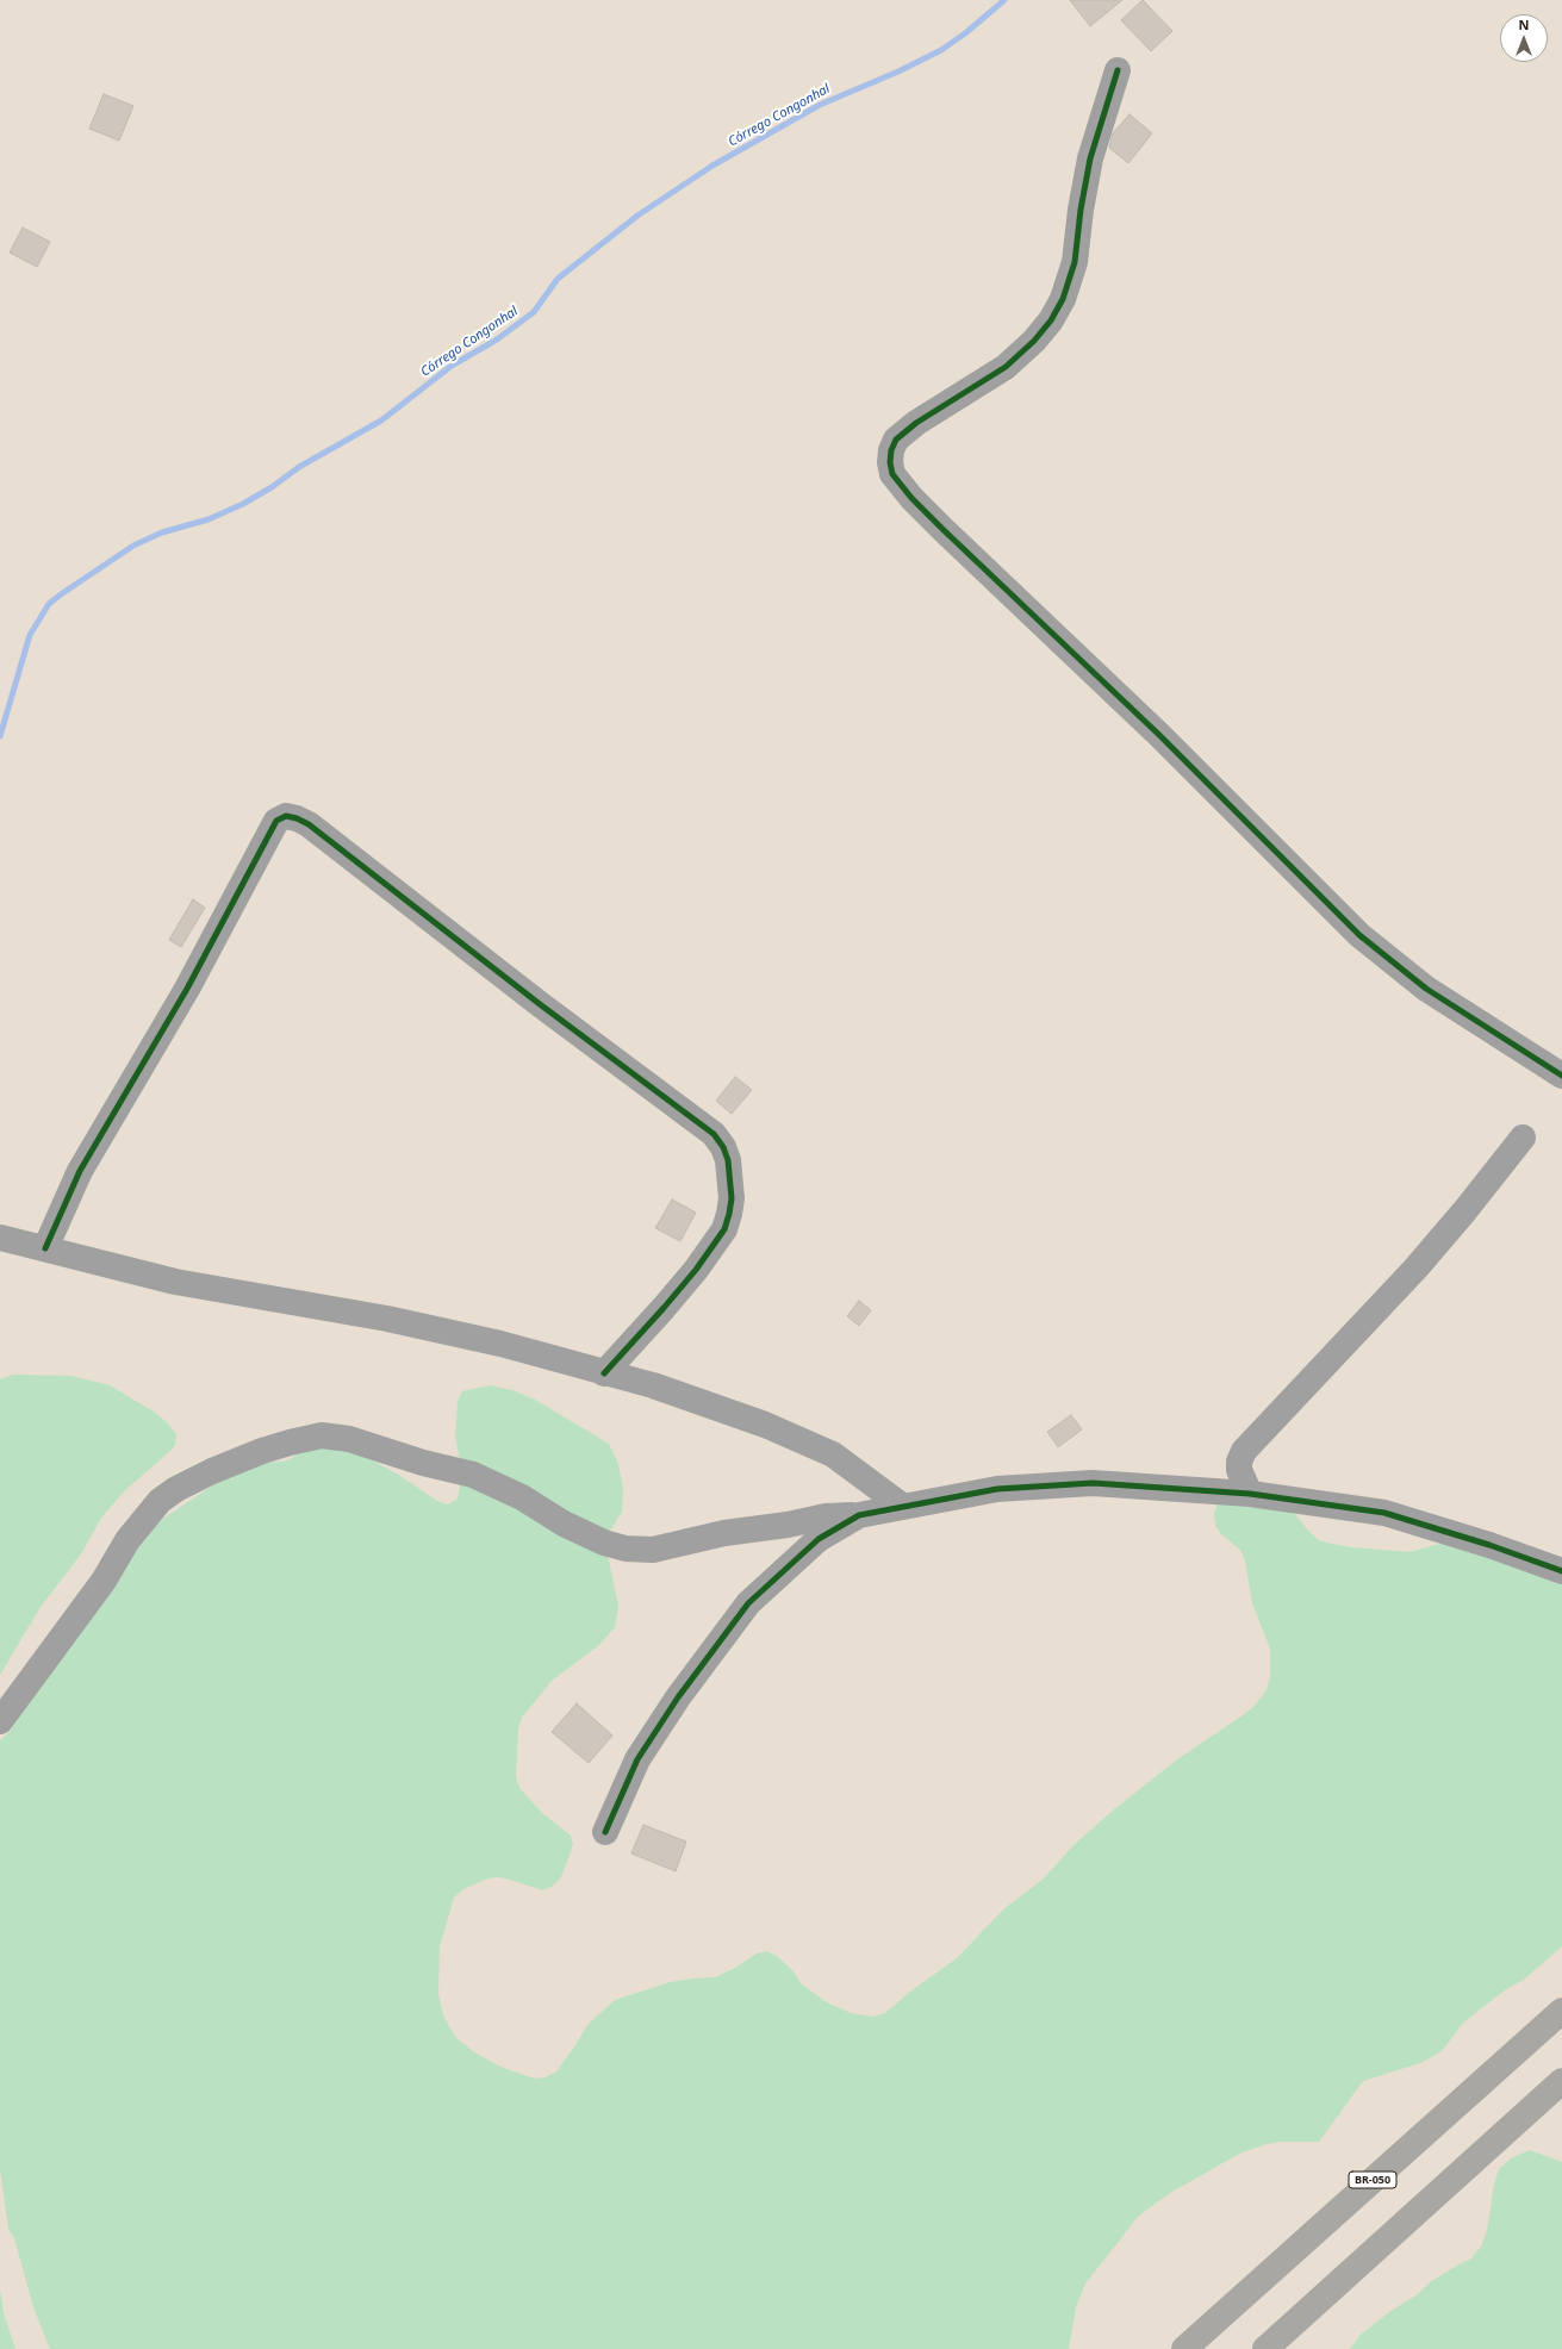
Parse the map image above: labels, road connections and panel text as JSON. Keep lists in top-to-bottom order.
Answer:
{
  "streets": {
    "highway": ["BR-050"]
  },
  "water": ["Córrego Congonhal"],
  "north": "top"
}
